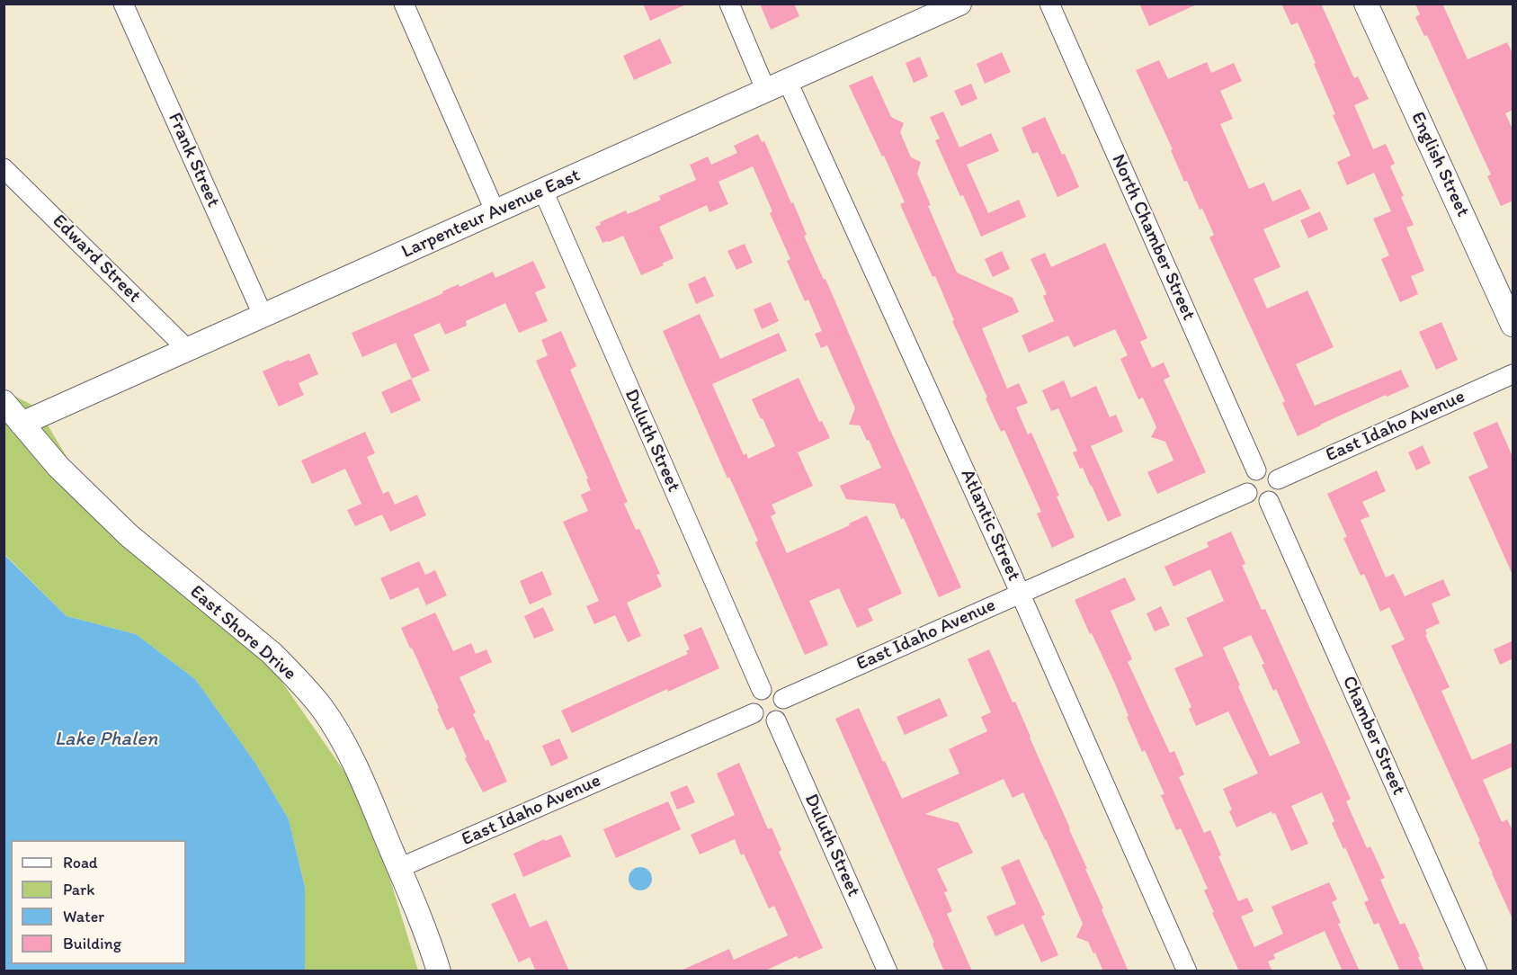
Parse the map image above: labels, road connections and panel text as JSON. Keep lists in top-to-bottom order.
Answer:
{
  "streets": {
    "street": [
      "Frank Street",
      "English Street",
      "Larpenteur Avenue East",
      "North Chamber Street",
      "Edward Street",
      "East Idaho Avenue",
      "Duluth Street",
      "Atlantic Street",
      "East Shore Drive",
      "Chamber Street"
    ]
  },
  "crossings": [
    ["Frank Street", "Larpenteur Avenue East"],
    ["Larpenteur Avenue East", "Edward Street"],
    ["Larpenteur Avenue East", "Duluth Street"],
    ["Larpenteur Avenue East", "Atlantic Street"],
    ["Larpenteur Avenue East", "East Shore Drive"],
    ["North Chamber Street", "East Idaho Avenue"],
    ["North Chamber Street", "Chamber Street"],
    ["East Idaho Avenue", "Duluth Street"],
    ["East Idaho Avenue", "Atlantic Street"],
    ["East Idaho Avenue", "East Shore Drive"],
    ["East Idaho Avenue", "Chamber Street"]
  ],
  "water": ["Lake Phalen"],
  "legend": [
    "Road",
    "Park",
    "Water",
    "Building"
  ]
}
